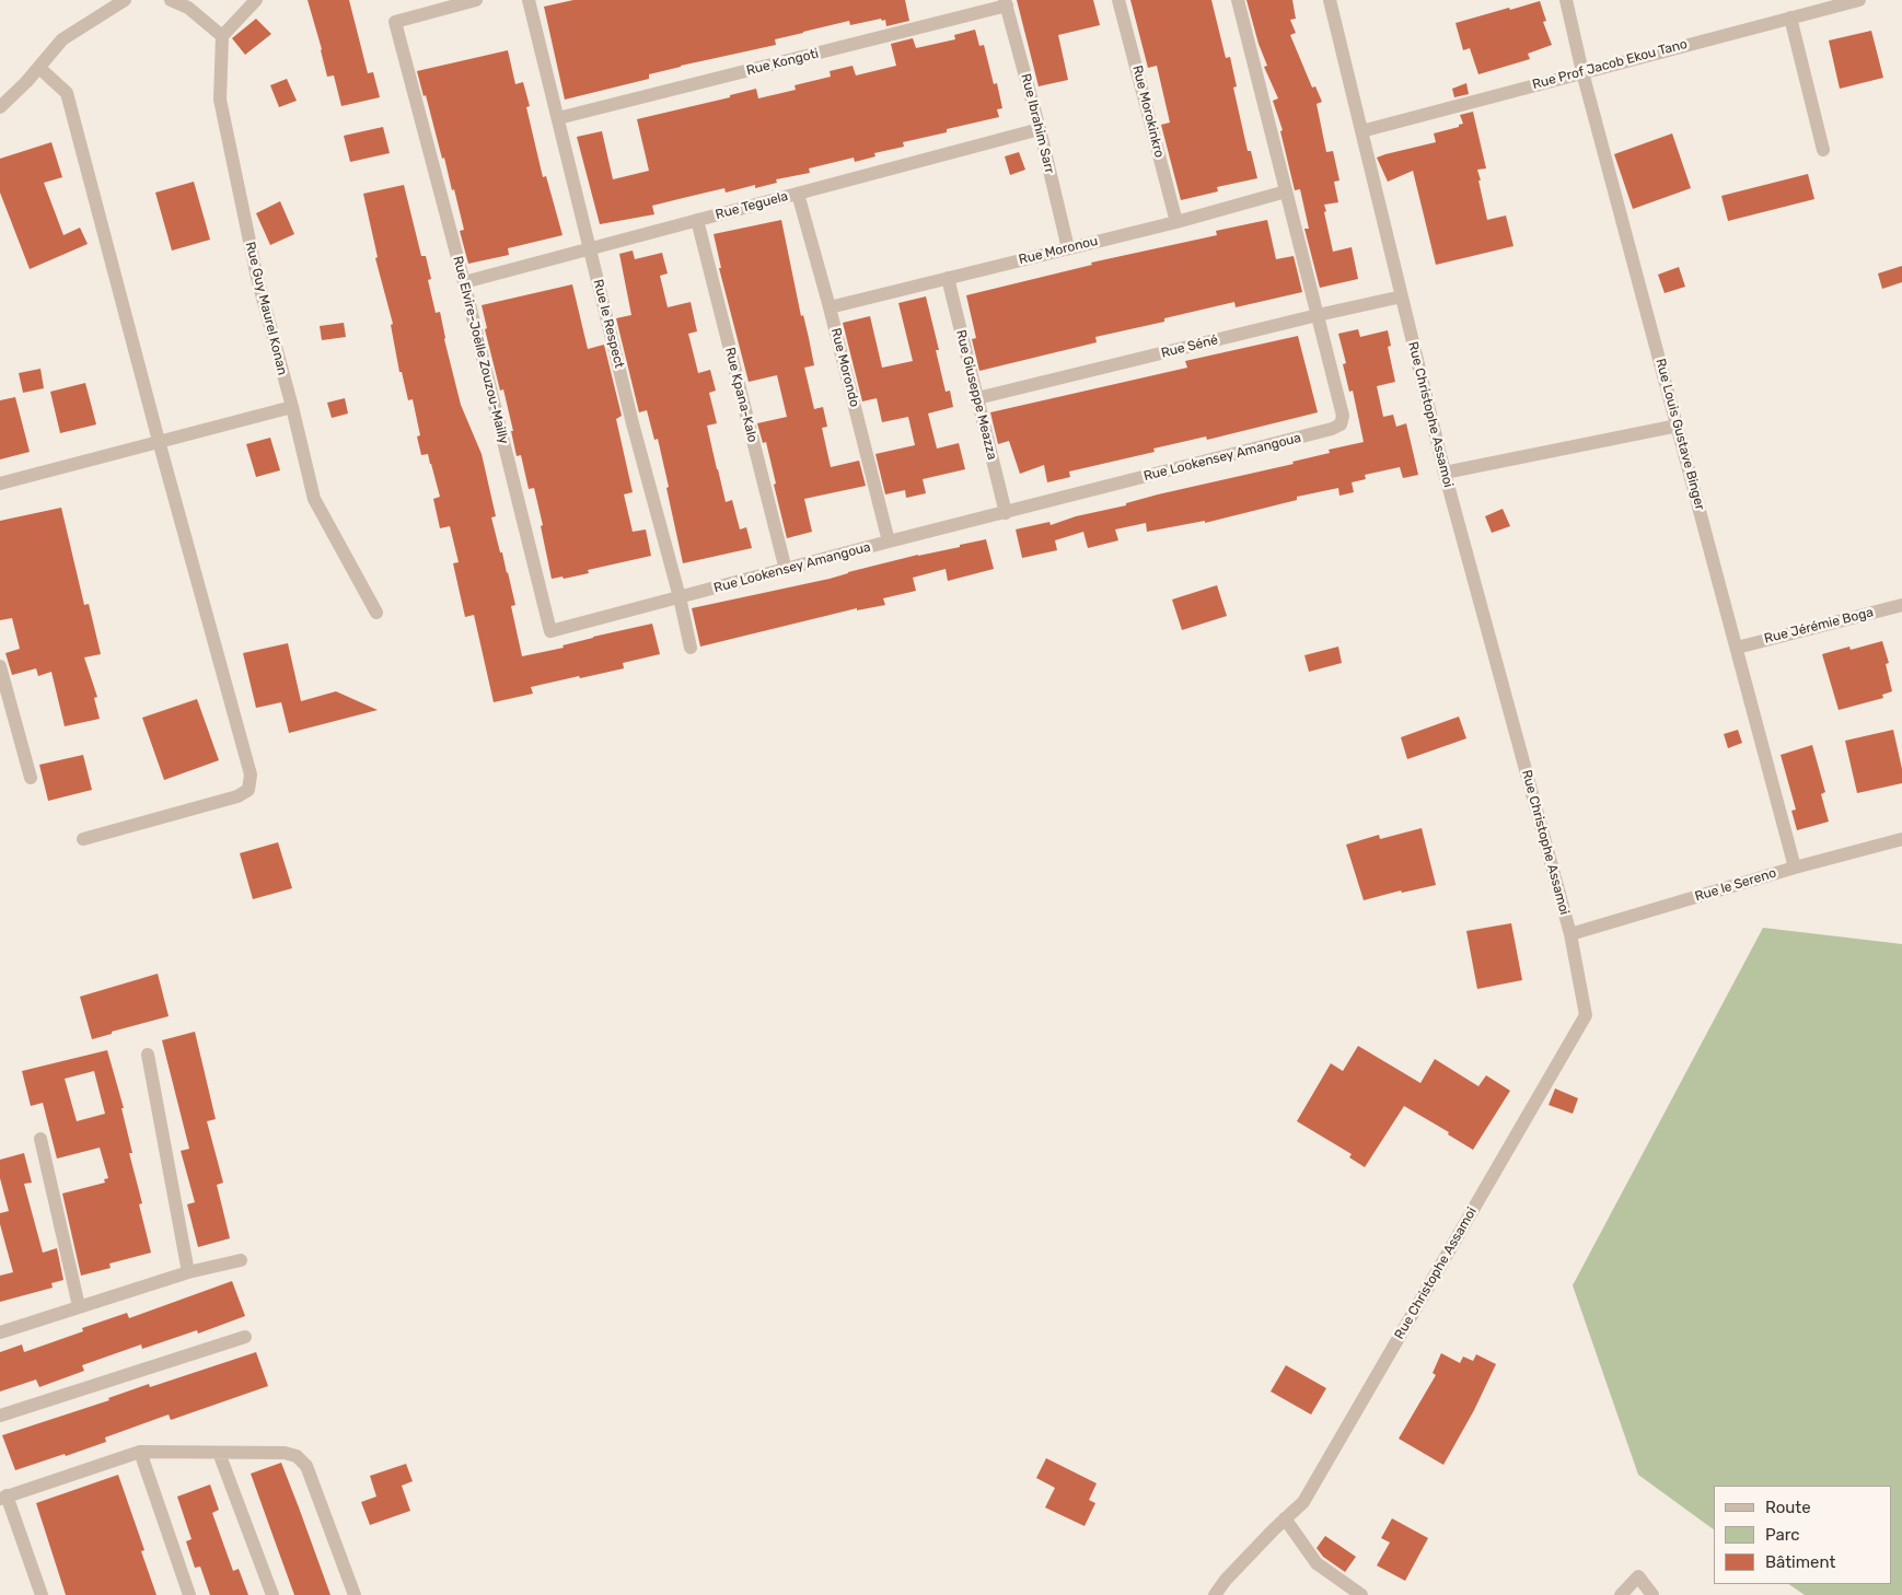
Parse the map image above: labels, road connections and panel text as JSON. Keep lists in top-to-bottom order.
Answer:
{
  "streets": {
    "street": [
      "Rue Kongoti",
      "Rue Prof Jacob Ekou Tano",
      "Rue Morokinkro",
      "Rue Ibrahim Sarr",
      "Rue Teguela",
      "Rue Moronou",
      "Rue Guy Maurel Konan",
      "Rue le Respect",
      "Rue Séné",
      "Rue Elvire-Joëlle Zouzou-Mailly",
      "Rue Morondo",
      "Rue Kpana-Kalo",
      "Rue Giuseppe Meazza",
      "Rue Christophe Assamoi",
      "Rue Louis Gustave Binger",
      "Rue Lookensey Amangoua",
      "Rue Jérémie Boga",
      "Rue le Sereno"
    ]
  },
  "crossings": [
    ["Rue Kongoti", "Rue Ibrahim Sarr"],
    ["Rue Kongoti", "Rue le Respect"],
    ["Rue Prof Jacob Ekou Tano", "Rue Christophe Assamoi"],
    ["Rue Prof Jacob Ekou Tano", "Rue Louis Gustave Binger"],
    ["Rue Morokinkro", "Rue Moronou"],
    ["Rue Ibrahim Sarr", "Rue Teguela"],
    ["Rue Ibrahim Sarr", "Rue Moronou"],
    ["Rue Teguela", "Rue le Respect"],
    ["Rue Teguela", "Rue Elvire-Joëlle Zouzou-Mailly"],
    ["Rue Teguela", "Rue Morondo"],
    ["Rue Teguela", "Rue Kpana-Kalo"],
    ["Rue Moronou", "Rue Morondo"],
    ["Rue Moronou", "Rue Giuseppe Meazza"],
    ["Rue Moronou", "Rue Lookensey Amangoua"],
    ["Rue le Respect", "Rue Elvire-Joëlle Zouzou-Mailly"],
    ["Rue le Respect", "Rue Lookensey Amangoua"],
    ["Rue Séné", "Rue Giuseppe Meazza"],
    ["Rue Séné", "Rue Christophe Assamoi"],
    ["Rue Séné", "Rue Lookensey Amangoua"],
    ["Rue Elvire-Joëlle Zouzou-Mailly", "Rue Lookensey Amangoua"],
    ["Rue Morondo", "Rue Lookensey Amangoua"],
    ["Rue Kpana-Kalo", "Rue Lookensey Amangoua"],
    ["Rue Giuseppe Meazza", "Rue Lookensey Amangoua"],
    ["Rue Christophe Assamoi", "Rue le Sereno"],
    ["Rue Louis Gustave Binger", "Rue Jérémie Boga"],
    ["Rue Louis Gustave Binger", "Rue le Sereno"]
  ],
  "legend": ["Route", "Parc", "Bâtiment"]
}
